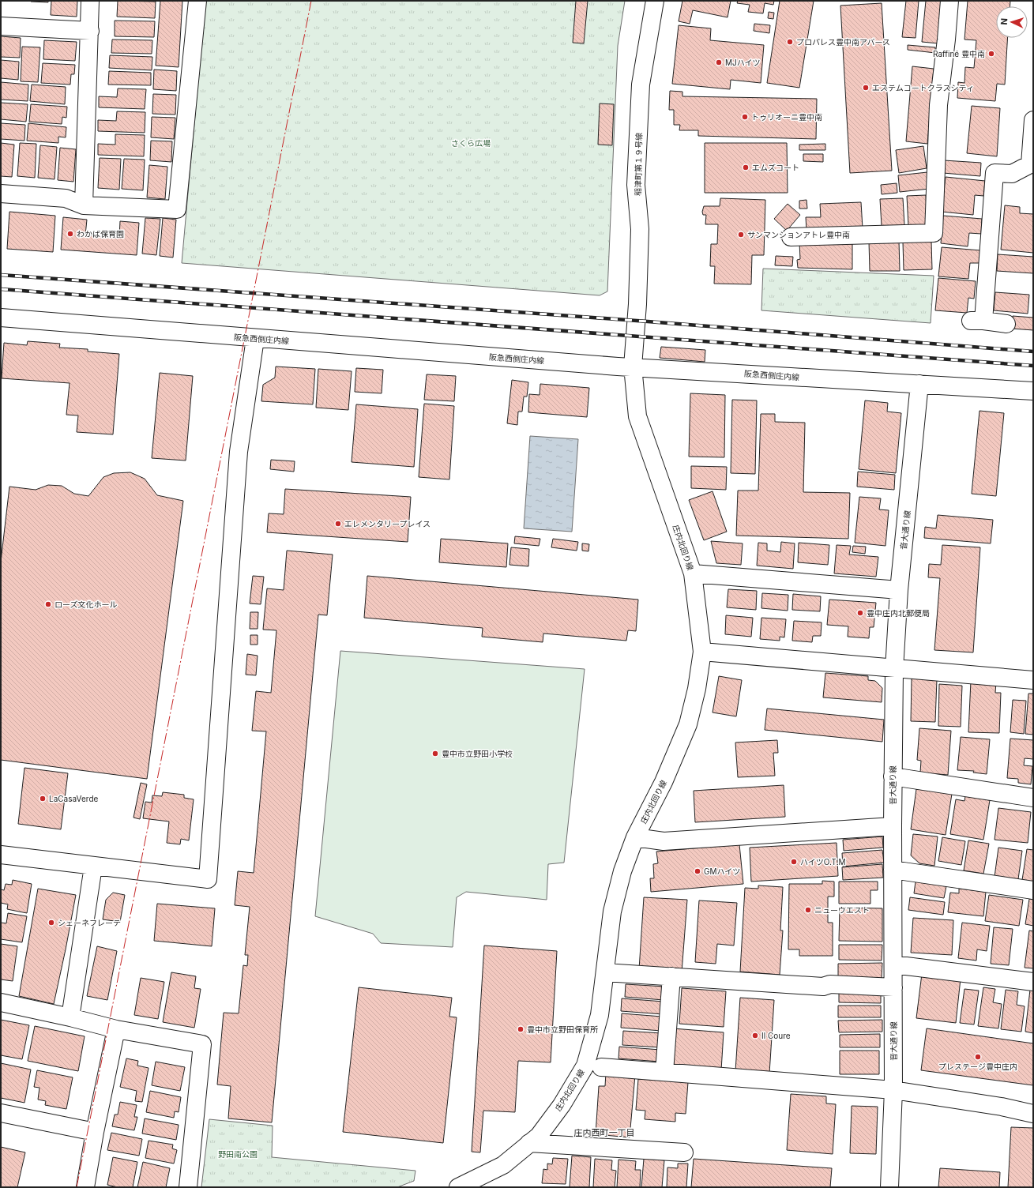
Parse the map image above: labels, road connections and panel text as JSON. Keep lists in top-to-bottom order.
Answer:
{
  "streets": {
    "street": [
      "稲津町第１９号線",
      "阪急西側庄内線",
      "音大通り線",
      "庄内北回り線"
    ]
  },
  "crossings": [
    ["稲津町第１９号線", "阪急西側庄内線"],
    ["稲津町第１９号線", "庄内北回り線"],
    ["阪急西側庄内線", "音大通り線"],
    ["阪急西側庄内線", "庄内北回り線"]
  ],
  "districts": ["庄内西町一丁目"],
  "parks": ["さくら広場", "野田南公園"],
  "places": [
    "プロパレス豊中南アバース",
    "Raffiné 豊中南",
    "MJハイツ",
    "エステムコートクラスシティ",
    "トゥリオーニ豊中南",
    "エムズコート",
    "わかば保育園",
    "サンマンションアトレ豊中南",
    "エレメンタリープレイス",
    "ローズ文化ホール",
    "豊中庄内北郵便局",
    "豊中市立野田小学校",
    "LaCasaVerde",
    "ハイツO.T.M",
    "GMハイツ",
    "ニューウエスト",
    "シェーネフレーテ",
    "豊中市立野田保育所",
    "Il Coure",
    "プレステージ豊中庄内"
  ],
  "north": "left"
}
